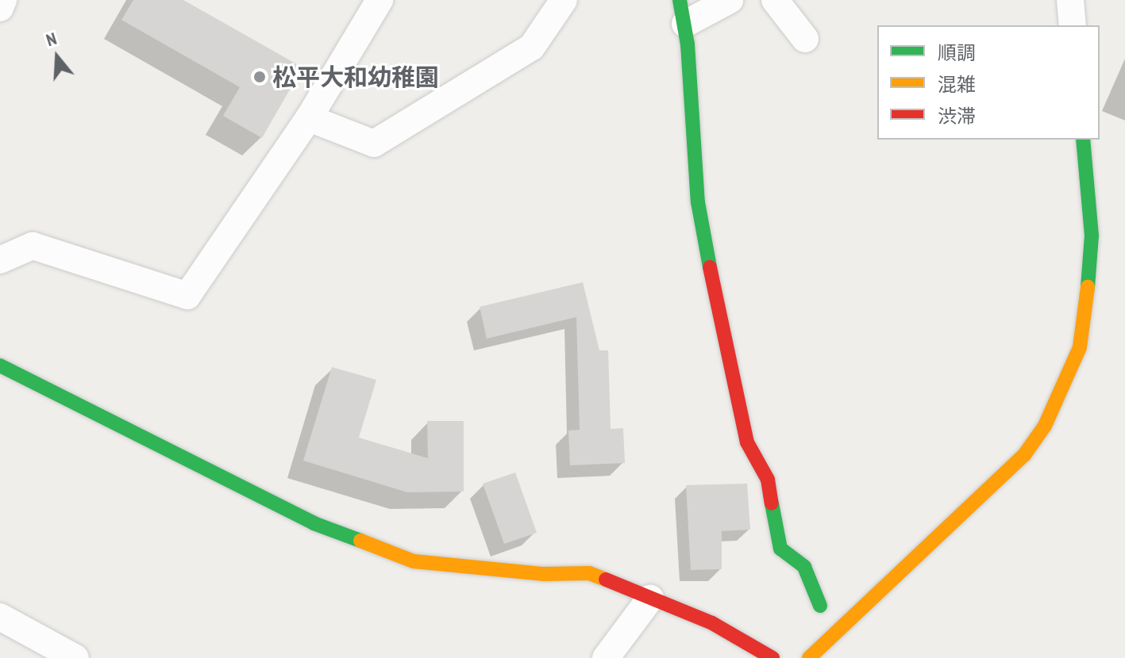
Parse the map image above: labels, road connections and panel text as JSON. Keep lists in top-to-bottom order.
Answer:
{
  "places": ["松平大和幼稚園"],
  "legend": ["順調", "混雑", "渋滞"],
  "north": "top"
}
